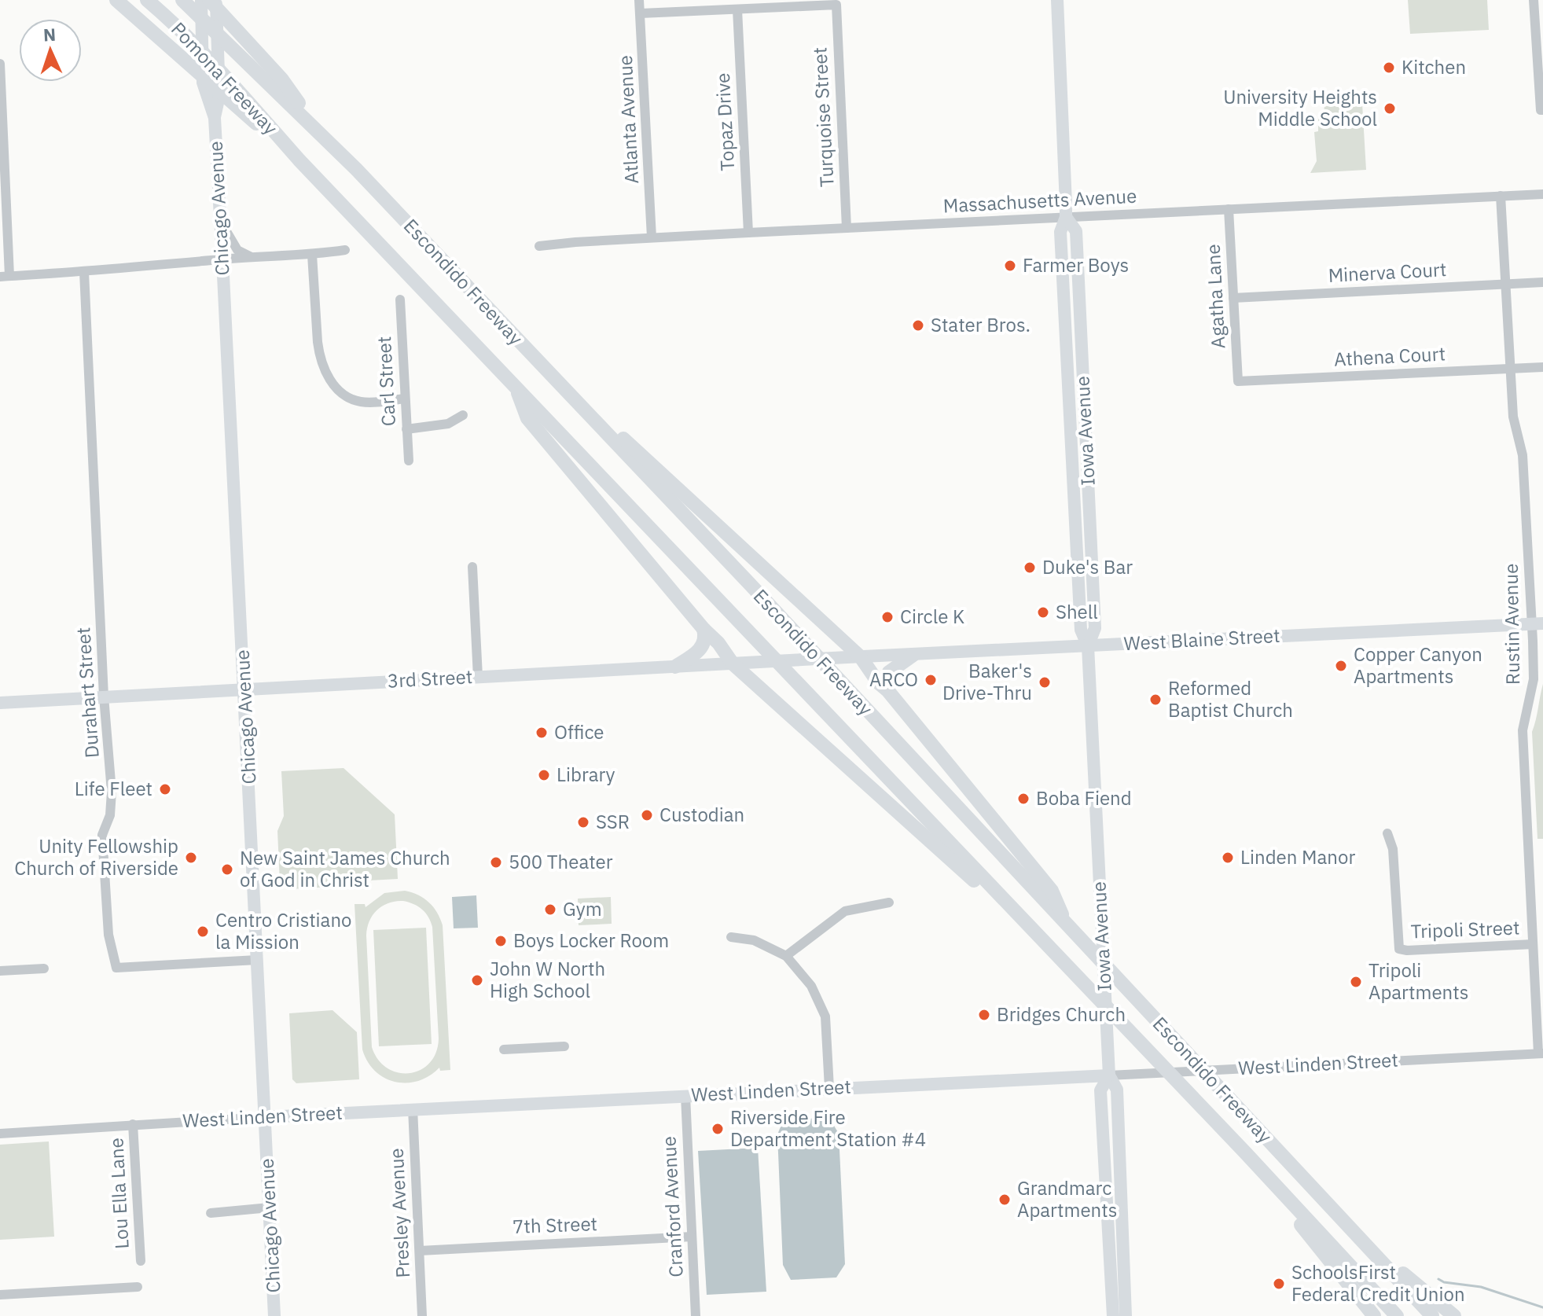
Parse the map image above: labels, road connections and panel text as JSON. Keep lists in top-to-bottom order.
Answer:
{
  "streets": {
    "highway": ["Pomona Freeway", "Escondido Freeway"],
    "main road": [
      "Chicago Avenue",
      "Iowa Avenue",
      "West Blaine Street",
      "3rd Street",
      "West Linden Street"
    ],
    "street": [
      "Turquoise Street",
      "Atlanta Avenue",
      "Topaz Drive",
      "Massachusetts Avenue",
      "Minerva Court",
      "Agatha Lane",
      "Athena Court",
      "Carl Street",
      "Rustin Avenue",
      "Durahart Street",
      "Tripoli Street",
      "Lou Ella Lane",
      "Cranford Avenue",
      "Presley Avenue",
      "7th Street"
    ]
  },
  "crossings": [
    ["Pomona Freeway", "Escondido Freeway"],
    ["Turquoise Street", "Topaz Drive"],
    ["Turquoise Street", "Massachusetts Avenue"],
    ["Atlanta Avenue", "Massachusetts Avenue"],
    ["Topaz Drive", "Massachusetts Avenue"],
    ["Massachusetts Avenue", "Agatha Lane"],
    ["Massachusetts Avenue", "Iowa Avenue"],
    ["Massachusetts Avenue", "Rustin Avenue"],
    ["Chicago Avenue", "3rd Street"],
    ["Chicago Avenue", "Durahart Street"],
    ["Chicago Avenue", "West Linden Street"],
    ["Minerva Court", "Agatha Lane"],
    ["Minerva Court", "Rustin Avenue"],
    ["Agatha Lane", "Athena Court"],
    ["Athena Court", "Rustin Avenue"],
    ["Iowa Avenue", "West Blaine Street"],
    ["Iowa Avenue", "West Linden Street"],
    ["Rustin Avenue", "West Blaine Street"],
    ["Rustin Avenue", "Tripoli Street"],
    ["Rustin Avenue", "West Linden Street"],
    ["West Blaine Street", "3rd Street"],
    ["3rd Street", "Durahart Street"],
    ["West Linden Street", "Lou Ella Lane"],
    ["West Linden Street", "Cranford Avenue"],
    ["West Linden Street", "Presley Avenue"],
    ["Cranford Avenue", "7th Street"],
    ["Presley Avenue", "7th Street"]
  ],
  "places": [
    "Kitchen",
    "University Heights Middle School",
    "Farmer Boys",
    "Stater Bros.",
    "Duke's Bar",
    "Shell",
    "Circle K",
    "Copper Canyon Apartments",
    "ARCO",
    "Baker's Drive-Thru",
    "Reformed Baptist Church",
    "Office",
    "Library",
    "Life Fleet",
    "Boba Fiend",
    "Custodian",
    "SSR",
    "Unity Fellowship Church of Riverside",
    "Linden Manor",
    "500 Theater",
    "New Saint James Church of God in Christ",
    "Gym",
    "Centro Cristiano la Mission",
    "Boys Locker Room",
    "John W North High School",
    "Tripoli Apartments",
    "Bridges Church",
    "Riverside Fire Department Station #4",
    "Grandmarc Apartments",
    "SchoolsFirst Federal Credit Union"
  ],
  "north": "top"
}
